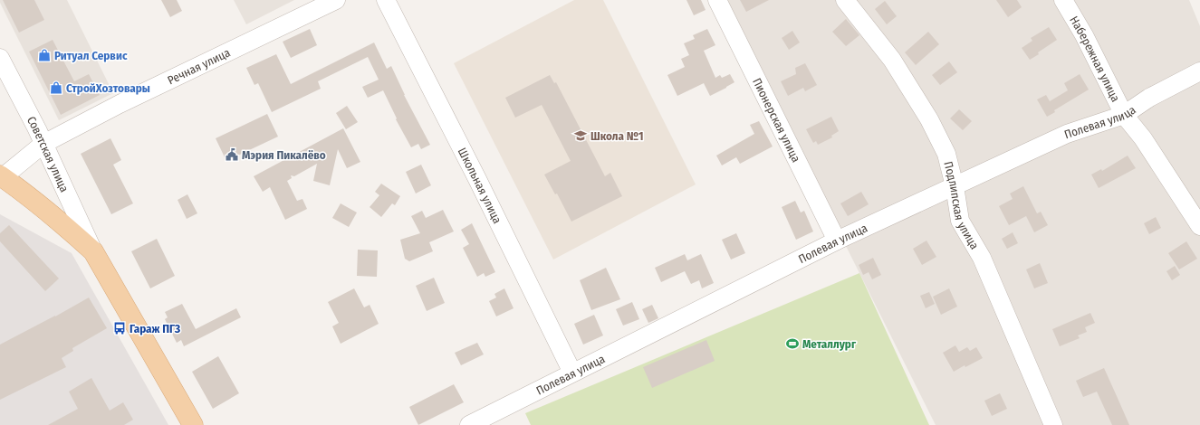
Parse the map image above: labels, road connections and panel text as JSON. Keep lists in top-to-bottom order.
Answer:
{
  "streets": {
    "street": [
      "Набережная улица",
      "Речная улица",
      "Пионерская улица",
      "Полевая улица",
      "Советская улица",
      "Школьная улица",
      "Подлипская улица"
    ]
  },
  "crossings": [
    ["Набережная улица", "Полевая улица"],
    ["Речная улица", "Советская улица"],
    ["Пионерская улица", "Полевая улица"],
    ["Полевая улица", "Школьная улица"],
    ["Полевая улица", "Подлипская улица"]
  ],
  "places": {
    "shop": ["Ритуал Сервис", "СтройХозтовары"],
    "school or university": ["Школа №1"],
    "public building": ["Мэрия Пикалёво"],
    "bus stop": ["Гараж ПГЗ"],
    "sports": ["Металлург"]
  }
}
